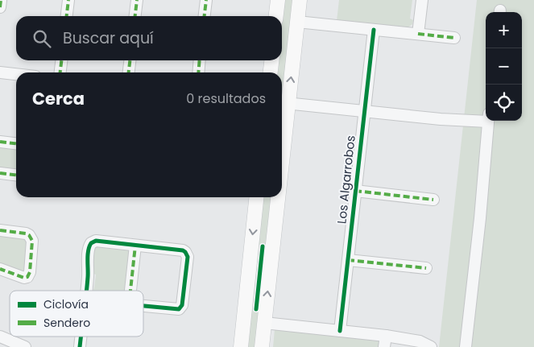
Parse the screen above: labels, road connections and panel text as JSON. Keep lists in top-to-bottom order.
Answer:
{
  "streets": {
    "street": ["Los Algarrobos"]
  },
  "legend": ["Ciclovía", "Sendero"],
  "page": {
    "map_buttons": ["+", "−"],
    "search": "Buscar aquí",
    "heading": ["Cerca", "0 resultados"]
  }
}
